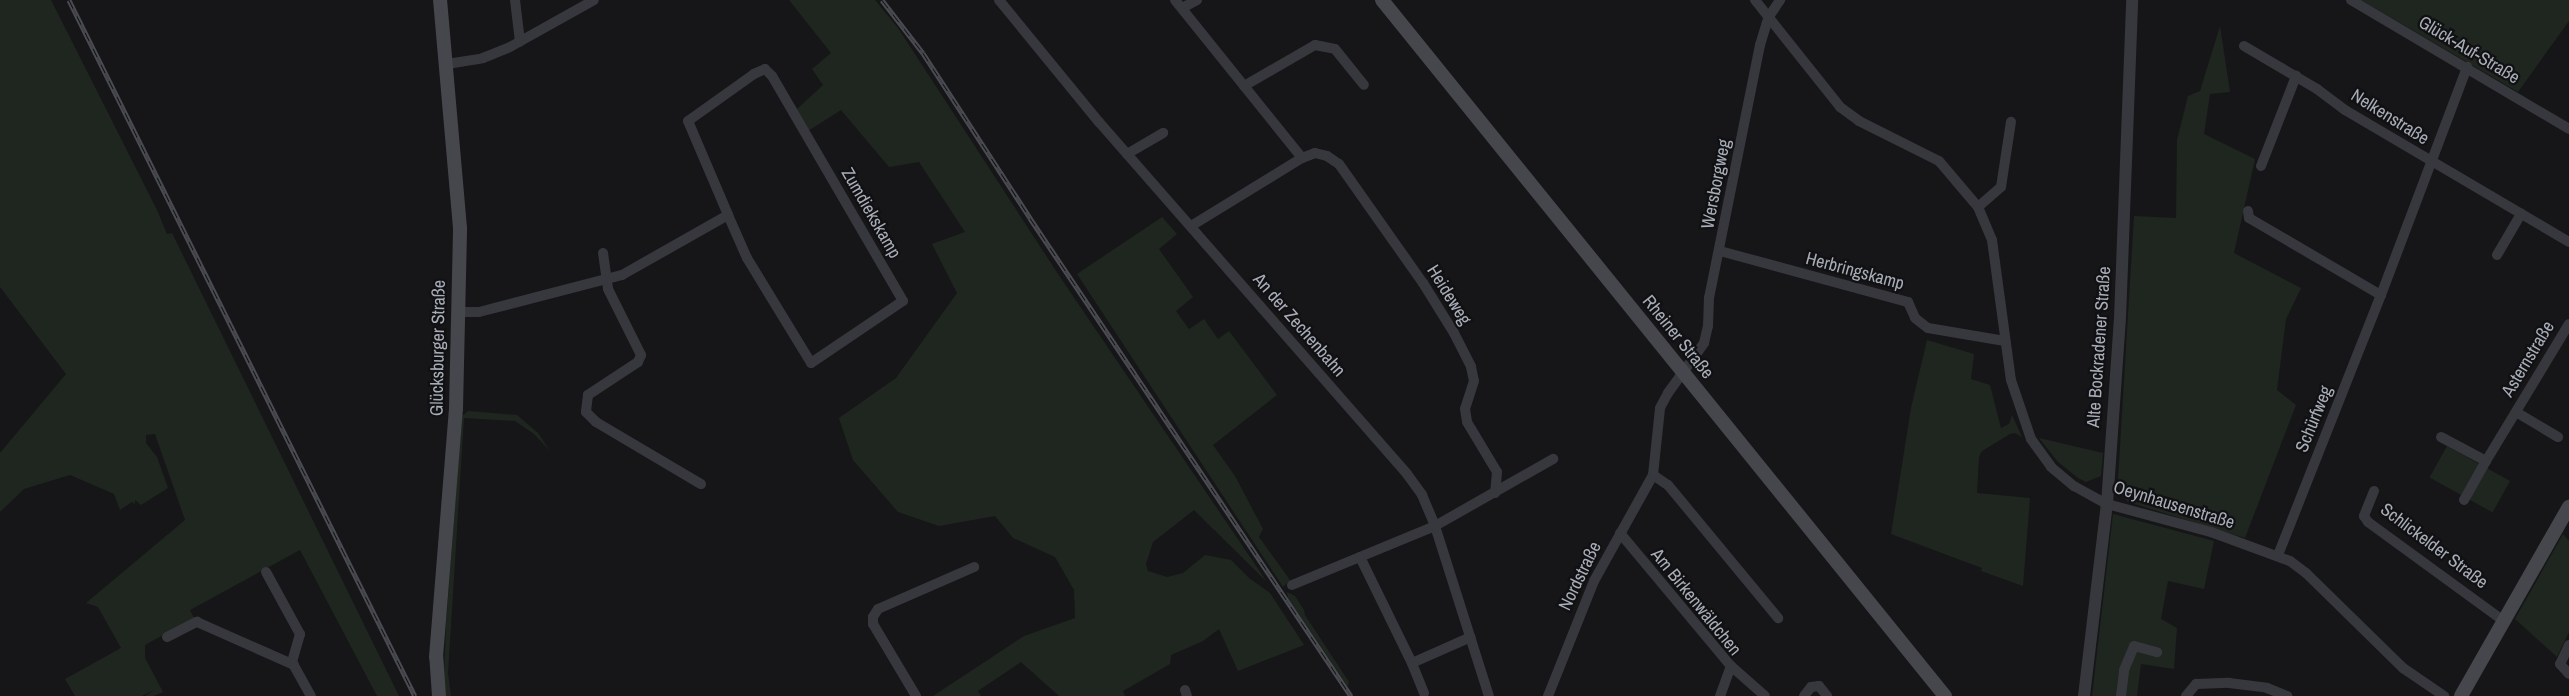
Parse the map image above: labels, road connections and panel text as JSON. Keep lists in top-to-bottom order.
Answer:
{
  "streets": {
    "main road": ["Rheiner Straße", "Glücksburger Straße"],
    "street": [
      "Glück-Auf-Straße",
      "Nelkenstraße",
      "Wersborgweg",
      "Zumdiekskamp",
      "Herbringskamp",
      "Heideweg",
      "An der Zechenbahn",
      "Alte Bockradener Straße",
      "Asternstraße",
      "Schürfweg",
      "Oeynhausenstraße",
      "Schlickelder Straße",
      "Nordstraße",
      "Am Birkenwäldchen"
    ]
  },
  "crossings": [
    ["Glück-Auf-Straße", "Schürfweg"],
    ["Nelkenstraße", "Schürfweg"],
    ["Wersborgweg", "Herbringskamp"],
    ["Wersborgweg", "Rheiner Straße"],
    ["Wersborgweg", "Oeynhausenstraße"],
    ["Wersborgweg", "Nordstraße"],
    ["Herbringskamp", "Oeynhausenstraße"],
    ["Rheiner Straße", "Nordstraße"],
    ["Alte Bockradener Straße", "Oeynhausenstraße"],
    ["Schürfweg", "Oeynhausenstraße"],
    ["Nordstraße", "Am Birkenwäldchen"]
  ]
}
